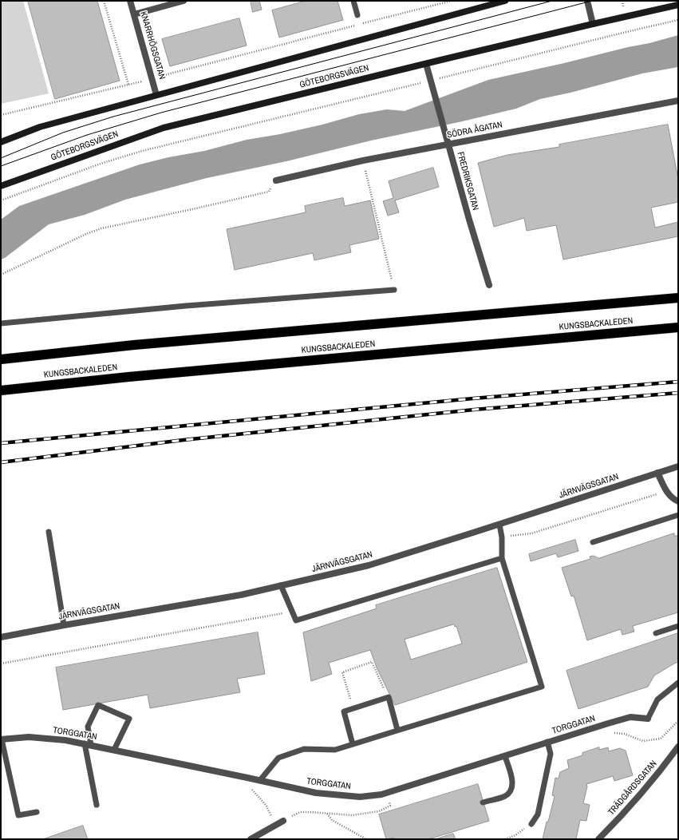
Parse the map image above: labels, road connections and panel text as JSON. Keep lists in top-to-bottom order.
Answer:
{
  "streets": {
    "highway": ["KUNGSBACKALEDEN"],
    "main road": ["GÖTEBORGSVÄGEN"],
    "street": [
      "KNARRHÖGSGATAN",
      "SÖDRA ÅGATAN",
      "FREDRIKSGATAN",
      "JÄRNVÄGSGATAN",
      "TORGGATAN",
      "TRÄDGÅRDSGATAN"
    ]
  },
  "crossings": [
    ["GÖTEBORGSVÄGEN", "FREDRIKSGATAN"],
    ["SÖDRA ÅGATAN", "FREDRIKSGATAN"]
  ]
}
